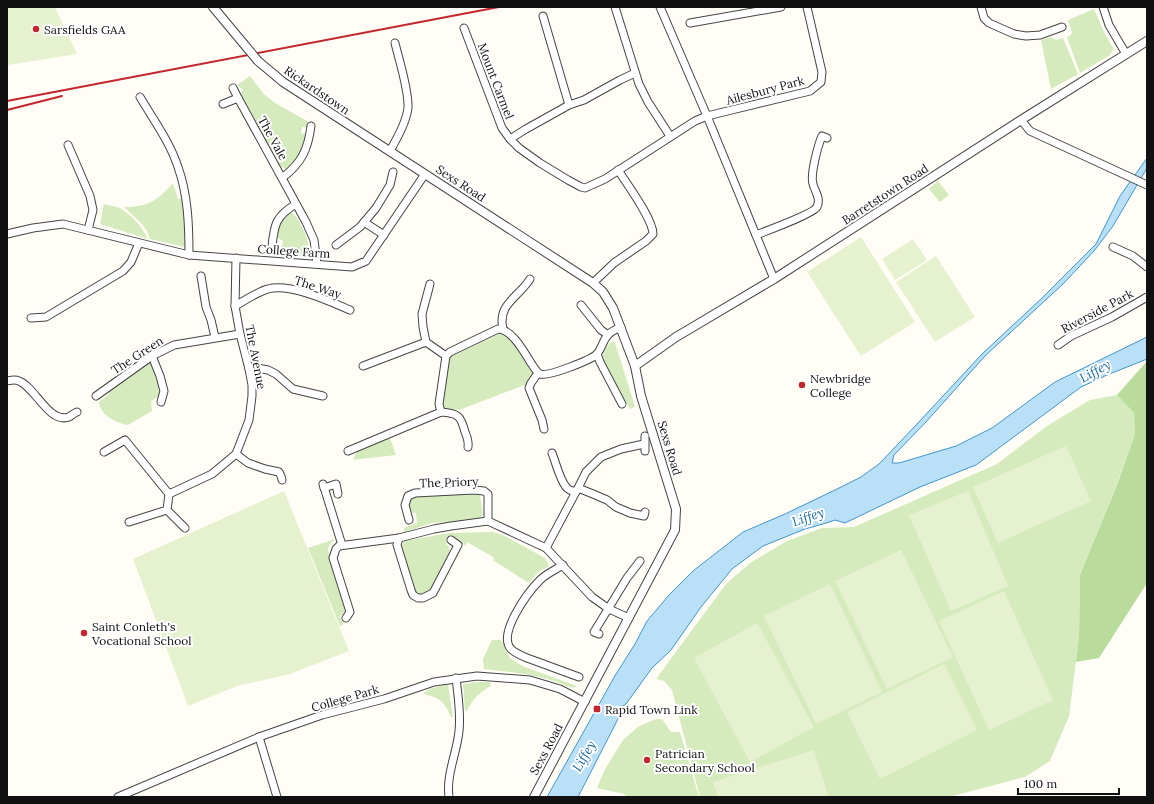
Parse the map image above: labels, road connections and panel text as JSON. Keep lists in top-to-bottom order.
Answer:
{
  "streets": {
    "street": [
      "Mount Carmel",
      "Rickardstown",
      "Ailesbury Park",
      "The Vale",
      "Sexs Road",
      "Barretstown Road",
      "College Farm",
      "The Way",
      "Riverside Park",
      "The Green",
      "The Avenue",
      "The Priory",
      "College Park"
    ]
  },
  "crossings": [
    ["Mount Carmel", "Ailesbury Park"],
    ["Rickardstown", "Sexs Road"],
    ["Rickardstown", "College Farm"],
    ["The Vale", "College Farm"],
    ["Sexs Road", "Barretstown Road"],
    ["Sexs Road", "College Farm"],
    ["Sexs Road", "College Park"],
    ["College Farm", "The Avenue"],
    ["The Way", "The Avenue"],
    ["The Green", "The Avenue"]
  ],
  "water": ["Liffey"],
  "places": {
    "other": [
      "Sarsfields GAA",
      "Newbridge College",
      "Saint Conleth's Vocational School",
      "Patrician Secondary School"
    ],
    "transit": ["Rapid Town Link"]
  },
  "scale_bar": "100 m"
}
